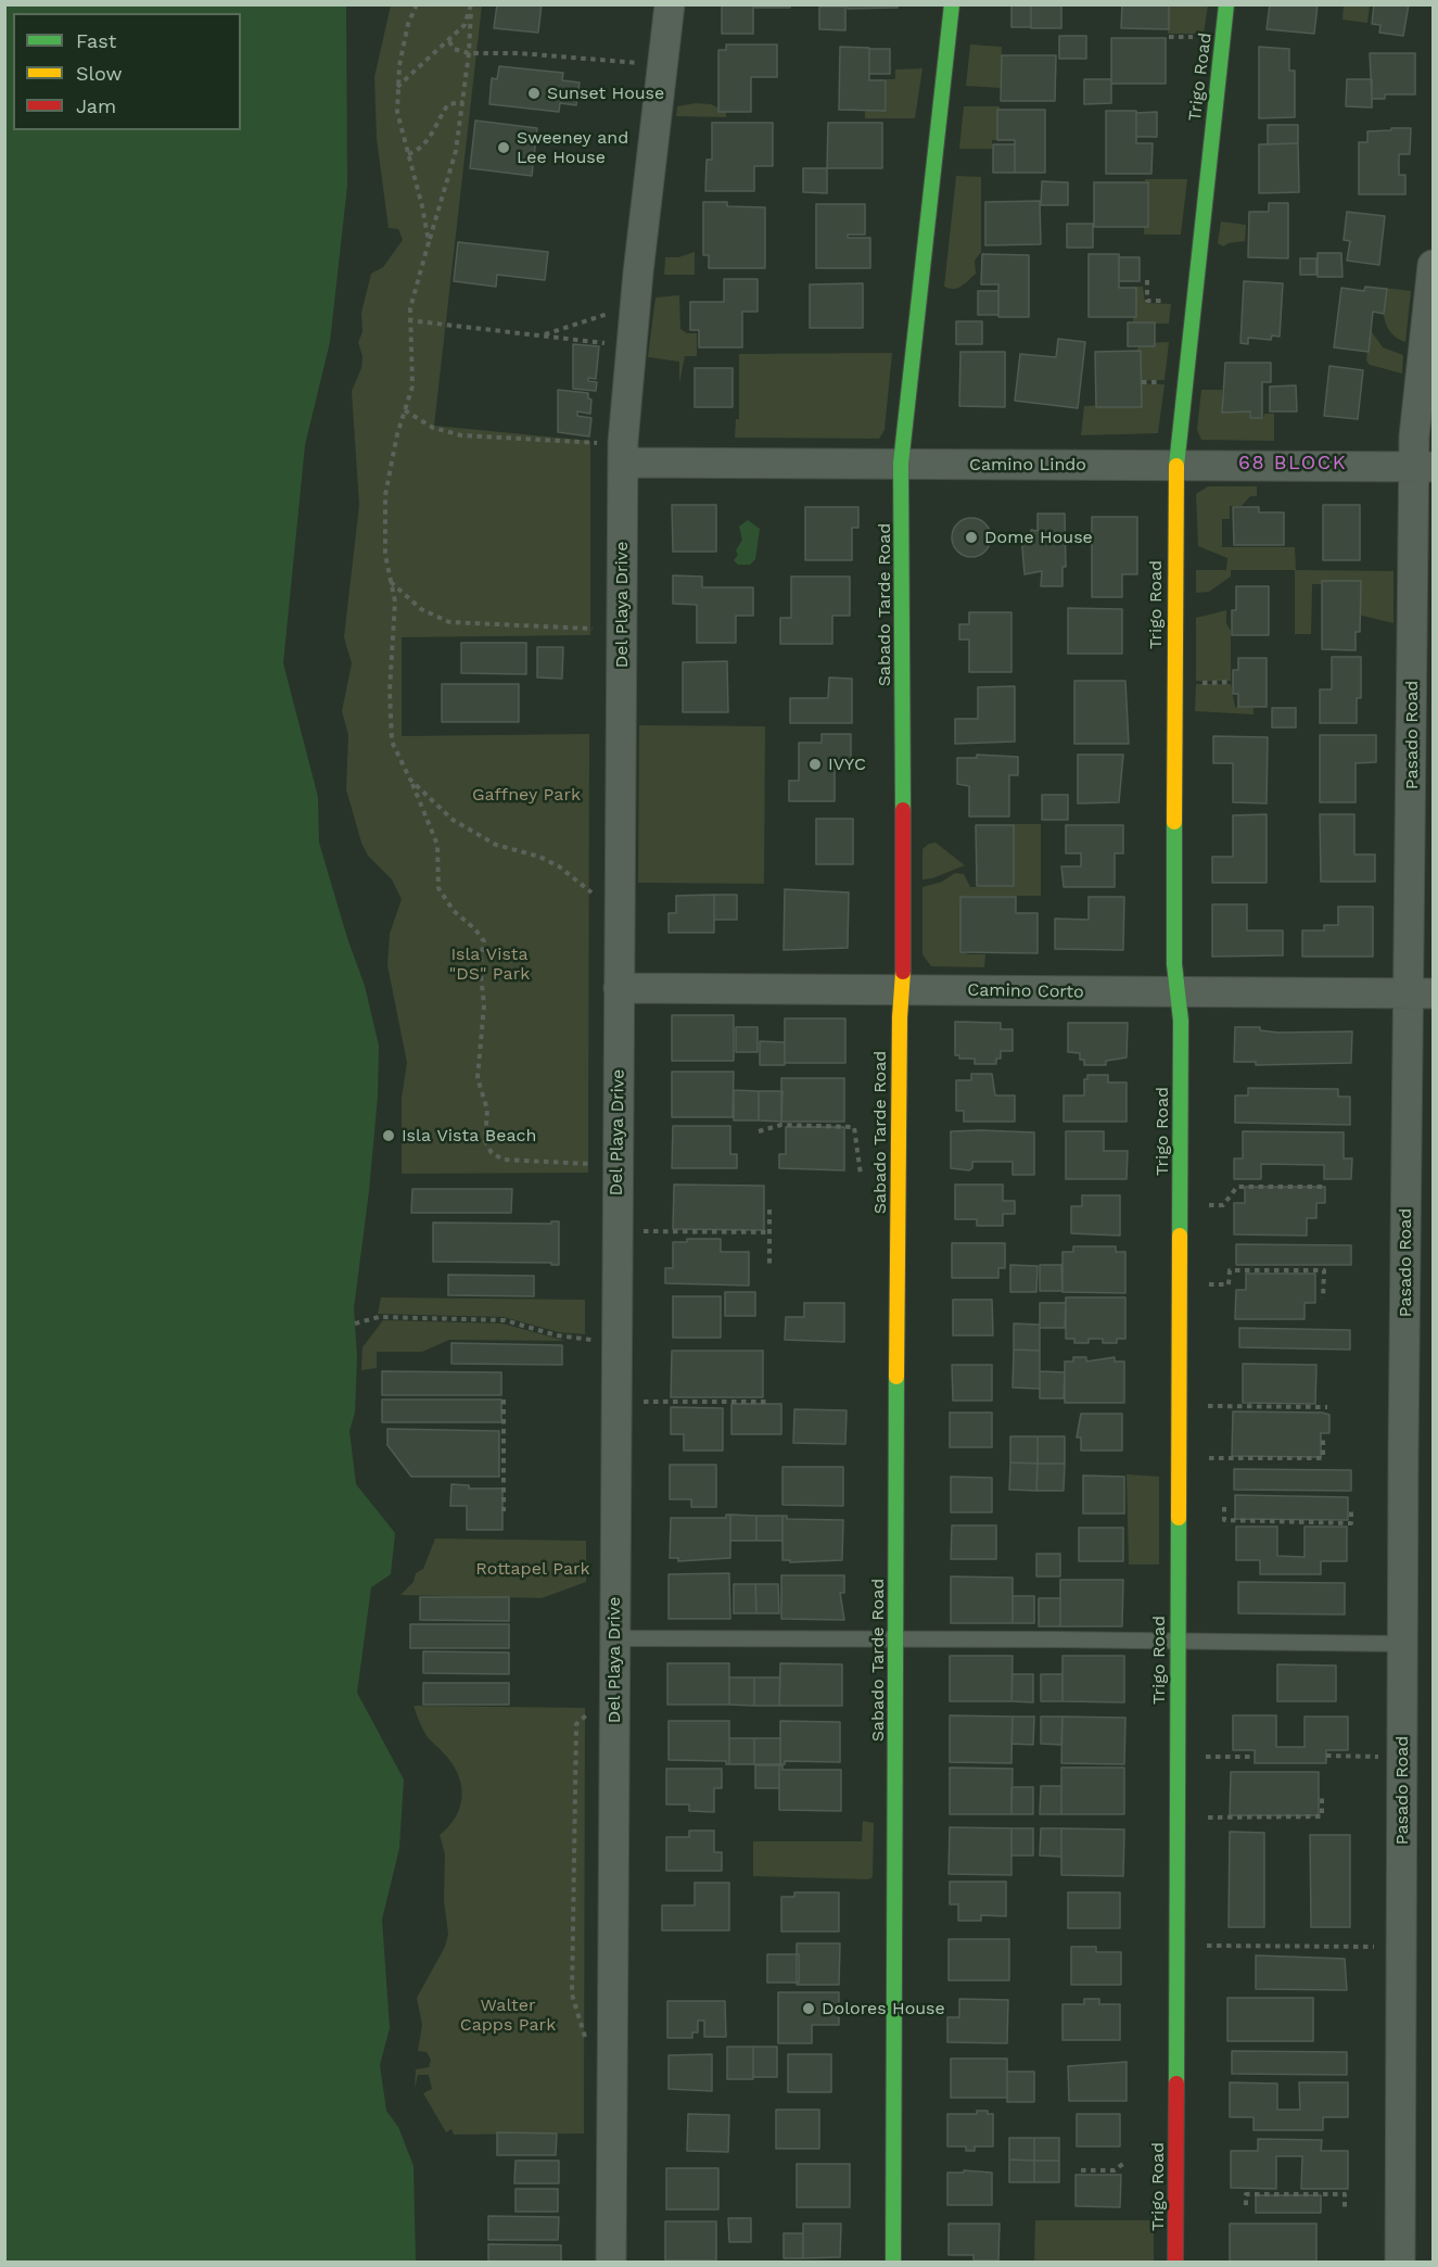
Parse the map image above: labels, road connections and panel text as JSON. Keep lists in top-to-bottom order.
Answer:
{
  "streets": {
    "street": [
      "Trigo Road",
      "Camino Lindo",
      "Del Playa Drive",
      "Sabado Tarde Road",
      "Pasado Road",
      "Camino Corto"
    ]
  },
  "crossings": [
    ["Trigo Road", "Camino Lindo"],
    ["Trigo Road", "Camino Corto"],
    ["Camino Lindo", "Del Playa Drive"],
    ["Camino Lindo", "Sabado Tarde Road"],
    ["Camino Lindo", "Pasado Road"],
    ["Del Playa Drive", "Camino Corto"],
    ["Sabado Tarde Road", "Camino Corto"],
    ["Pasado Road", "Camino Corto"]
  ],
  "districts": ["68 BLOCK"],
  "parks": [
    "Gaffney Park",
    "Isla Vista \"DS\" Park",
    "Rottapel Park",
    "Walter Capps Park"
  ],
  "places": [
    "Sunset House",
    "Sweeney and Lee House",
    "Dome House",
    "IVYC",
    "Isla Vista Beach",
    "Dolores House"
  ],
  "legend": ["Fast", "Slow", "Jam"]
}
